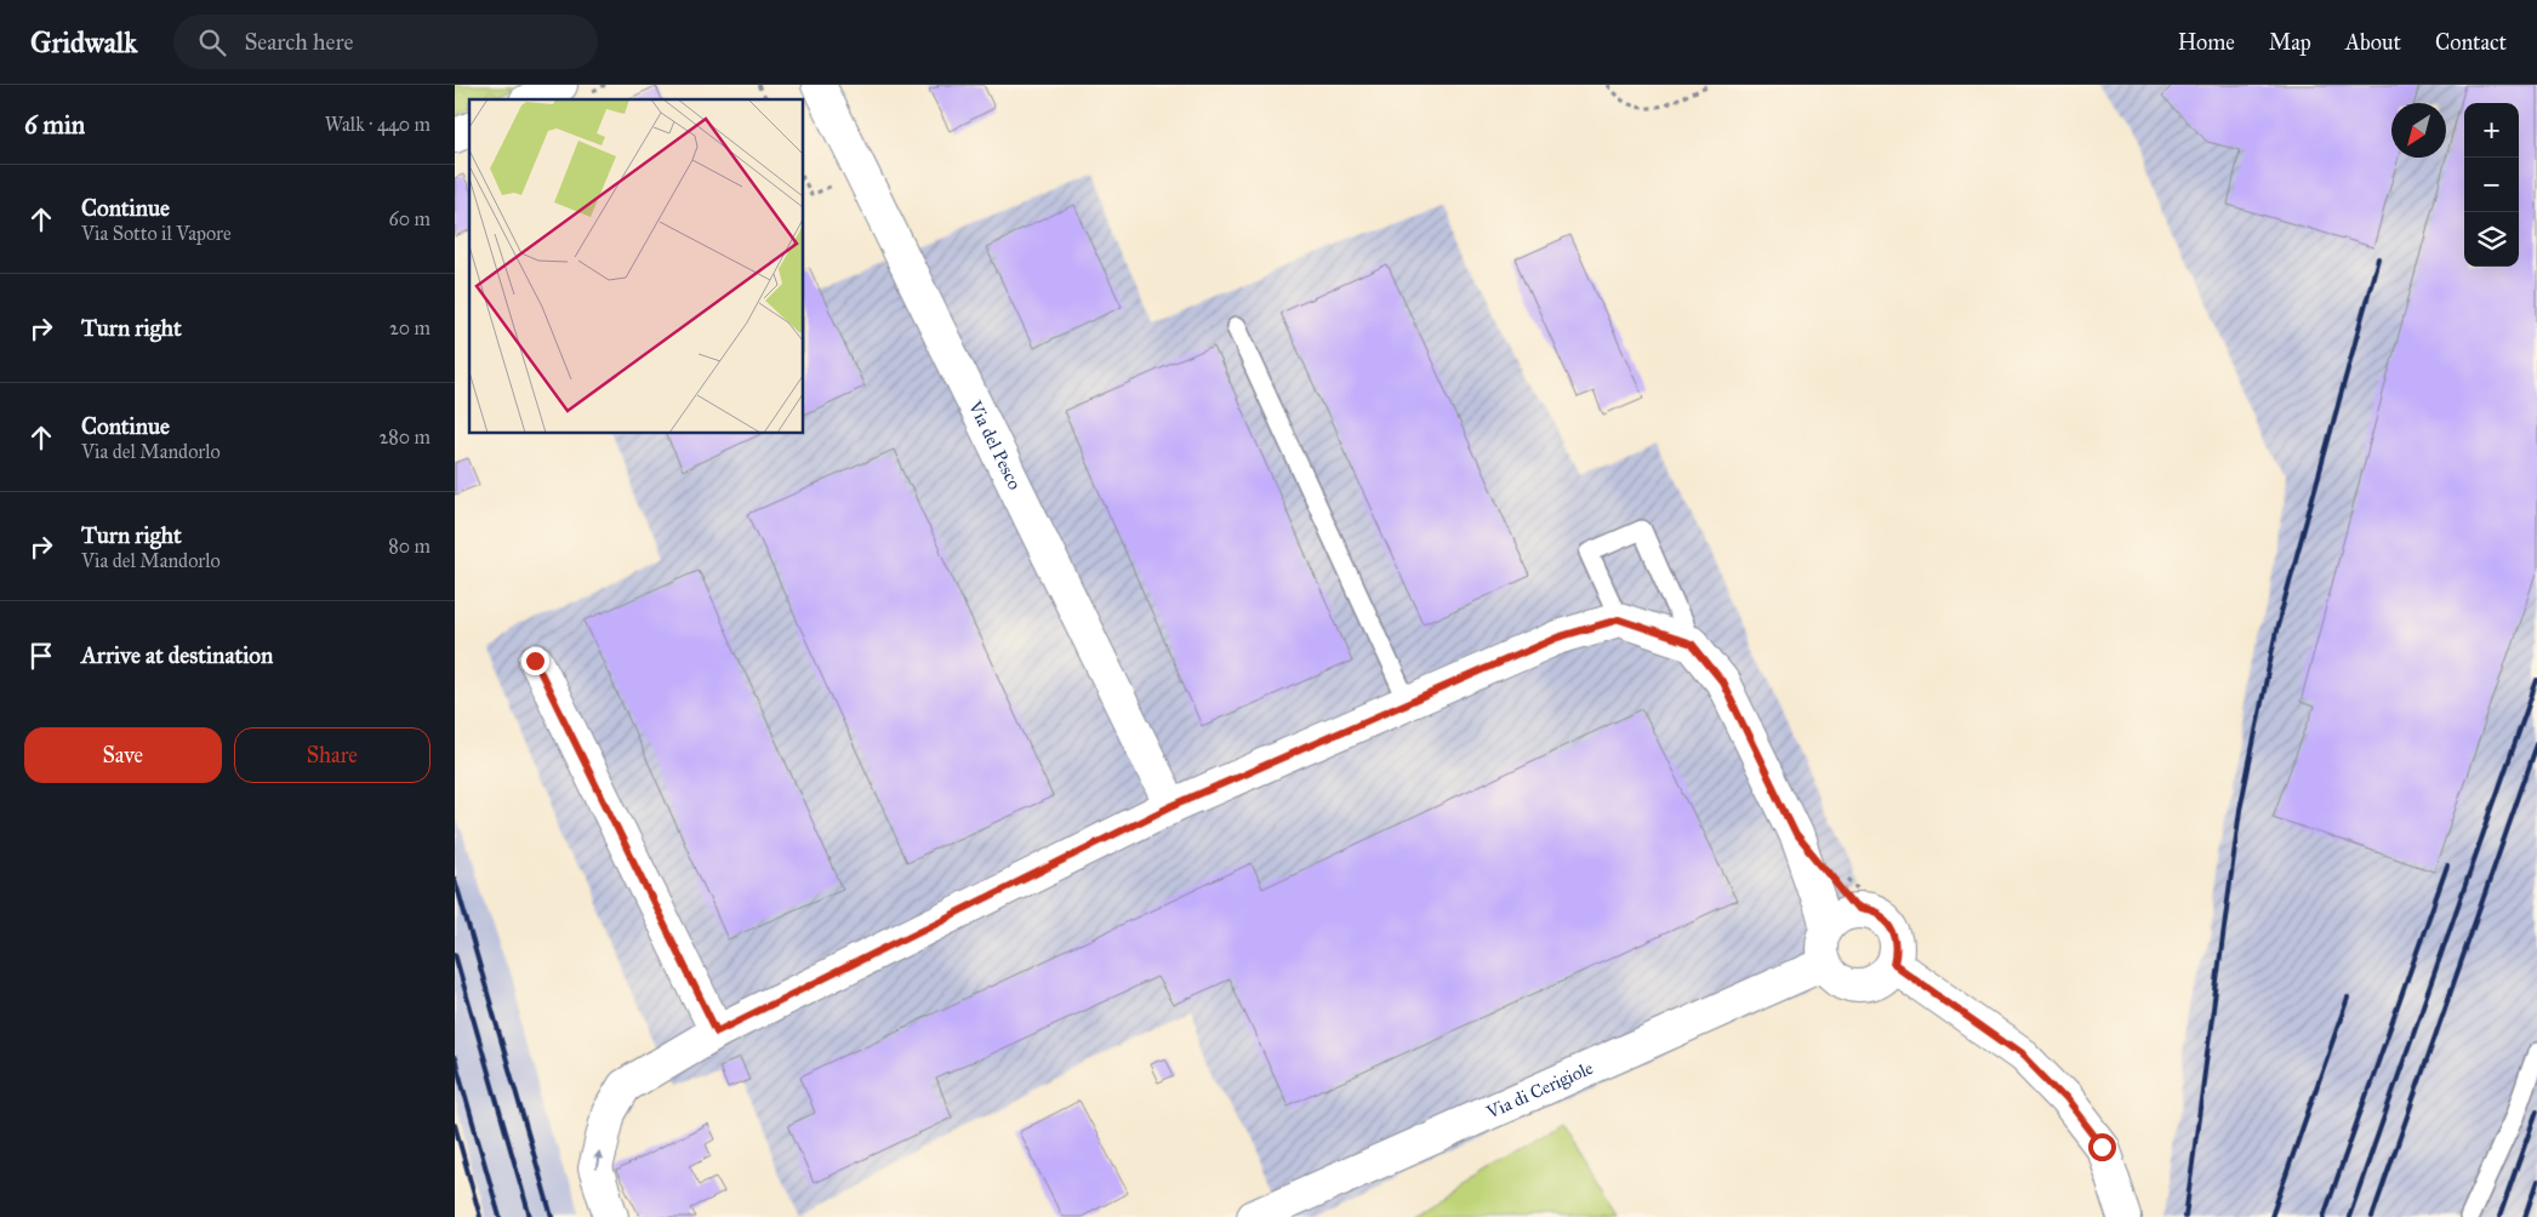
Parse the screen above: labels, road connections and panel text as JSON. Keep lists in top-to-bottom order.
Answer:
{
  "streets": {
    "street": ["Via del Pesco", "Via di Cerigiole"]
  },
  "north": "bottom left",
  "page": {
    "header": "Gridwalk",
    "search": "Search here",
    "nav": [
      "Home",
      "Map",
      "About",
      "Contact"
    ],
    "heading": ["6 min", "Walk · 440 m"],
    "map_buttons": ["+", "−"],
    "list": [
      ["Continue", "Via Sotto il Vapore", "60 m"],
      ["Turn right", "20 m"],
      ["Continue", "Via del Mandorlo", "280 m"],
      ["Turn right", "Via del Mandorlo", "80 m"],
      "Arrive at destination"
    ],
    "buttons": ["Save", "Share"]
  }
}
